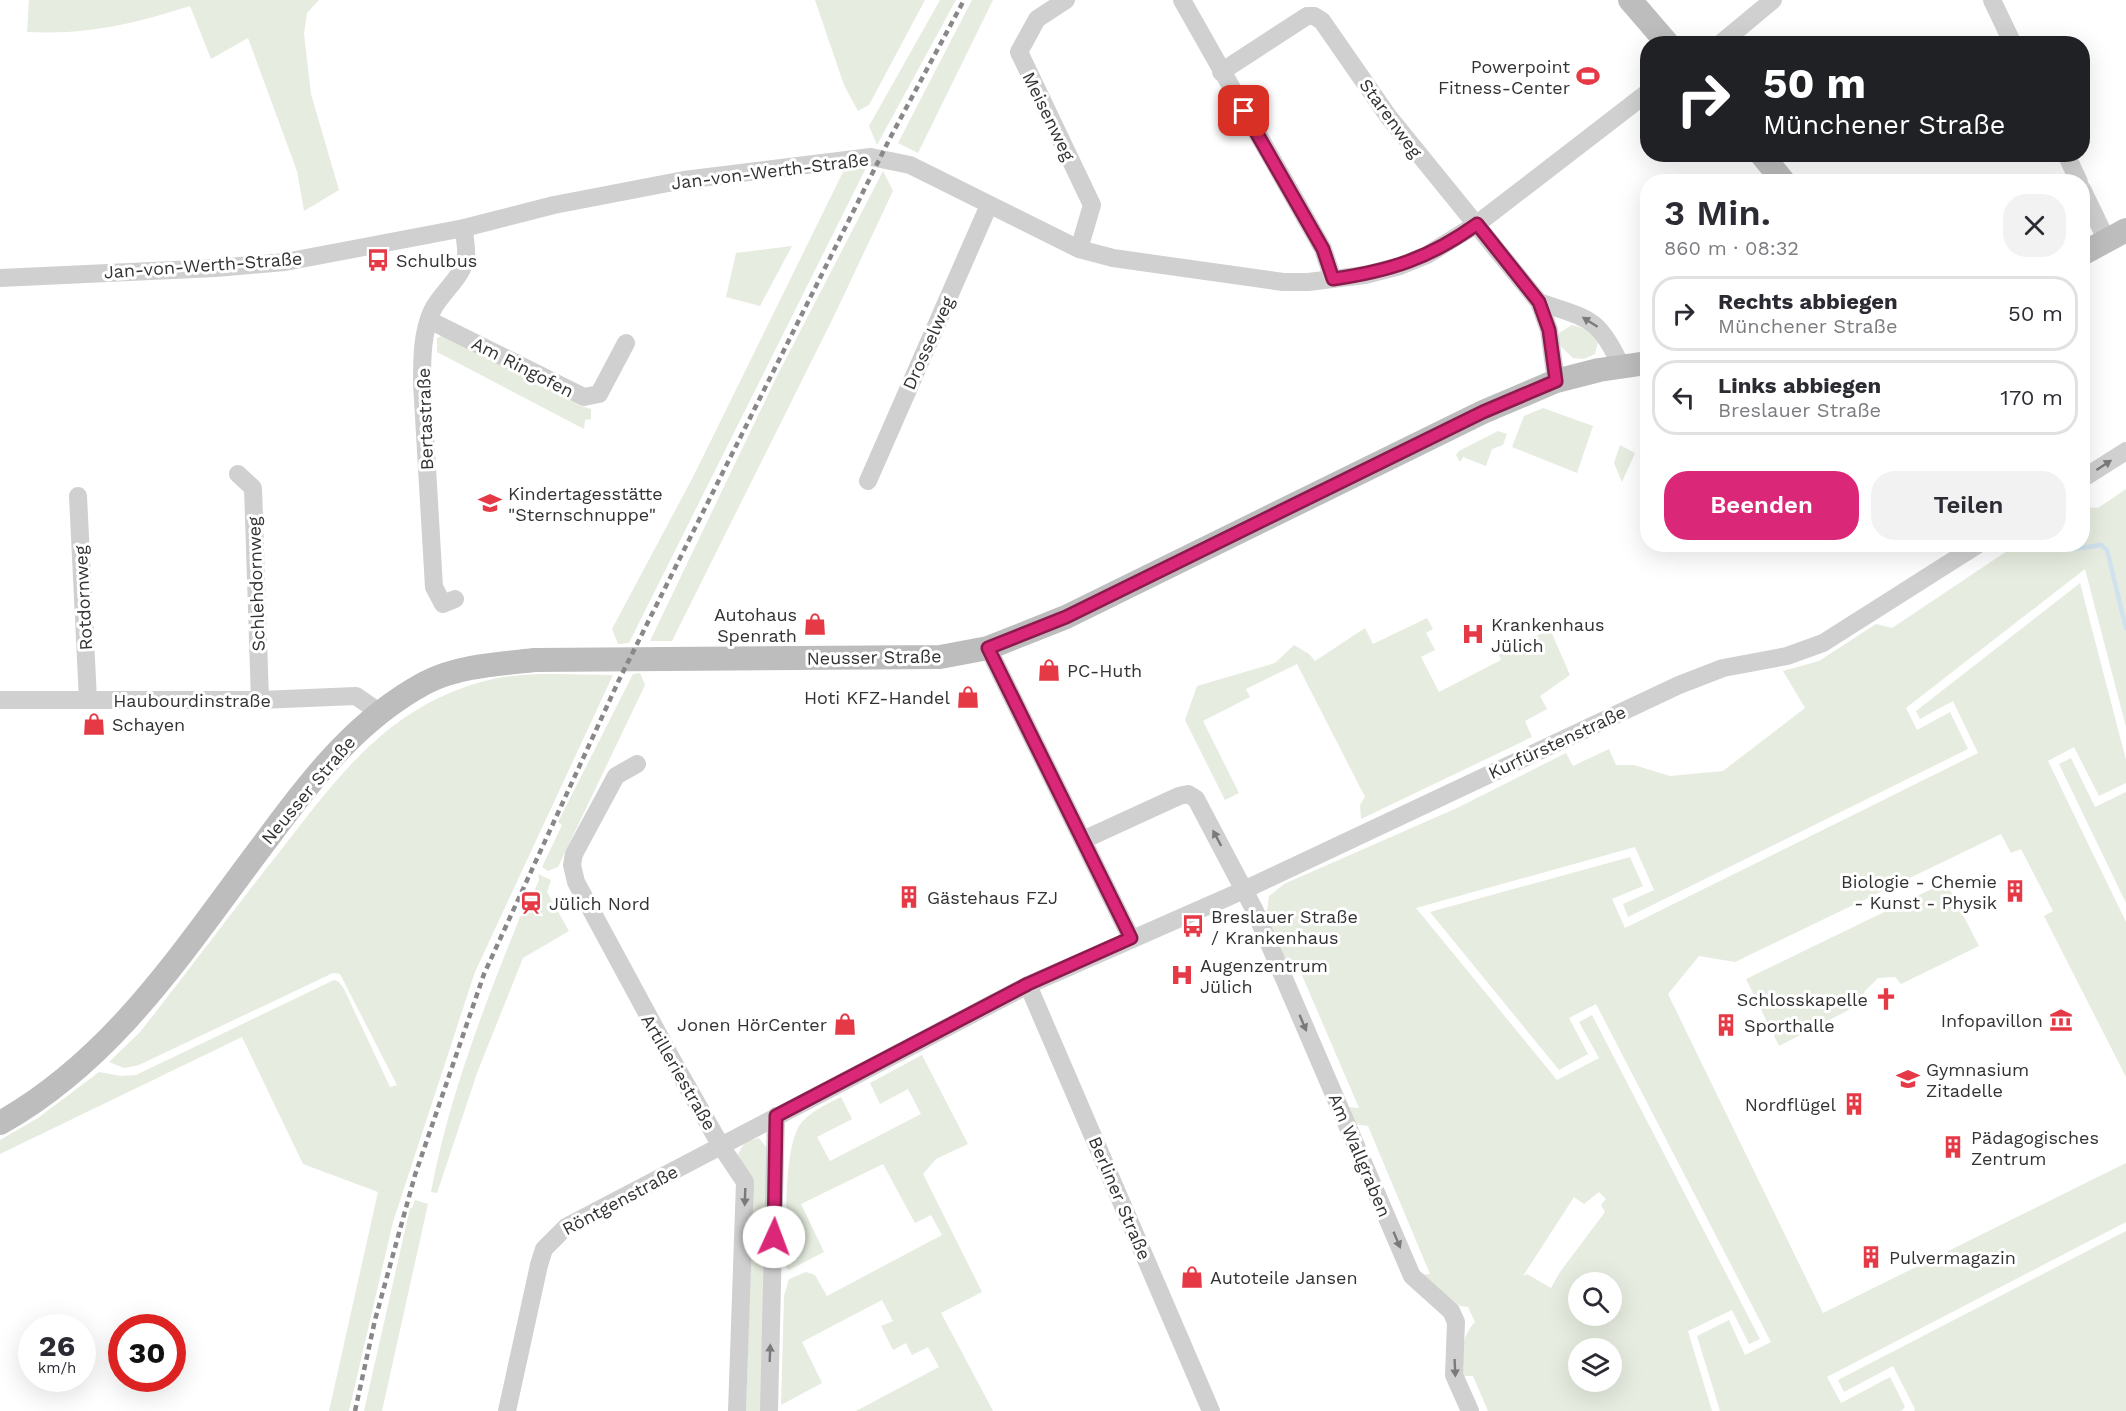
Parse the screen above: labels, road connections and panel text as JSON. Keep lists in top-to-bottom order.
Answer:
{
  "streets": {
    "main road": ["Neusser Straße"],
    "street": [
      "Meisenweg",
      "Starenweg",
      "Jan-von-Werth-Straße",
      "Drosselweg",
      "Am Ringofen",
      "Bertastraße",
      "Schlehdornweg",
      "Rotdornweg",
      "Haubourdinstraße",
      "Kurfürstenstraße",
      "Artilleriestraße",
      "Am Wallgraben",
      "Berliner Straße",
      "Röntgenstraße"
    ]
  },
  "crossings": [
    ["Meisenweg", "Jan-von-Werth-Straße"],
    ["Starenweg", "Jan-von-Werth-Straße"],
    ["Jan-von-Werth-Straße", "Drosselweg"],
    ["Jan-von-Werth-Straße", "Bertastraße"],
    ["Am Ringofen", "Bertastraße"],
    ["Schlehdornweg", "Haubourdinstraße"],
    ["Rotdornweg", "Haubourdinstraße"],
    ["Neusser Straße", "Haubourdinstraße"],
    ["Kurfürstenstraße", "Am Wallgraben"],
    ["Kurfürstenstraße", "Berliner Straße"],
    ["Kurfürstenstraße", "Röntgenstraße"],
    ["Artilleriestraße", "Röntgenstraße"],
    ["Berliner Straße", "Röntgenstraße"]
  ],
  "places": {
    "sports": ["Powerpoint Fitness-Center"],
    "bus stop": ["Schulbus", "Breslauer Straße / Krankenhaus"],
    "school or university": ["Kindertagesstätte \"Sternschnuppe\"", "Gymnasium Zitadelle"],
    "shop": [
      "Autohaus Spenrath",
      "PC-Huth",
      "Hoti KFZ-Handel",
      "Schayen",
      "Jonen HörCenter",
      "Autoteile Jansen"
    ],
    "hospital": ["Krankenhaus Jülich", "Augenzentrum Jülich"],
    "building": [
      "Biologie - Chemie - Kunst - Physik",
      "Gästehaus FZJ",
      "Sporthalle",
      "Nordflügel",
      "Pädagogisches Zentrum",
      "Pulvermagazin"
    ],
    "station": ["Jülich Nord"],
    "church": ["Schlosskapelle"],
    "museum": ["Infopavillon"]
  },
  "page": {
    "turn": ["50 m", "Münchener Straße"],
    "heading": ["3 Min.", "860 m · 08:32"],
    "list": [
      {
        "name": "Rechts abbiegen",
        "note": "Münchener Straße",
        "value": "50 m"
      },
      {
        "name": "Links abbiegen",
        "note": "Breslauer Straße",
        "value": "170 m"
      }
    ],
    "buttons": ["Beenden", "Teilen"],
    "speed": "26 km/h",
    "limit": "30"
  }
}
